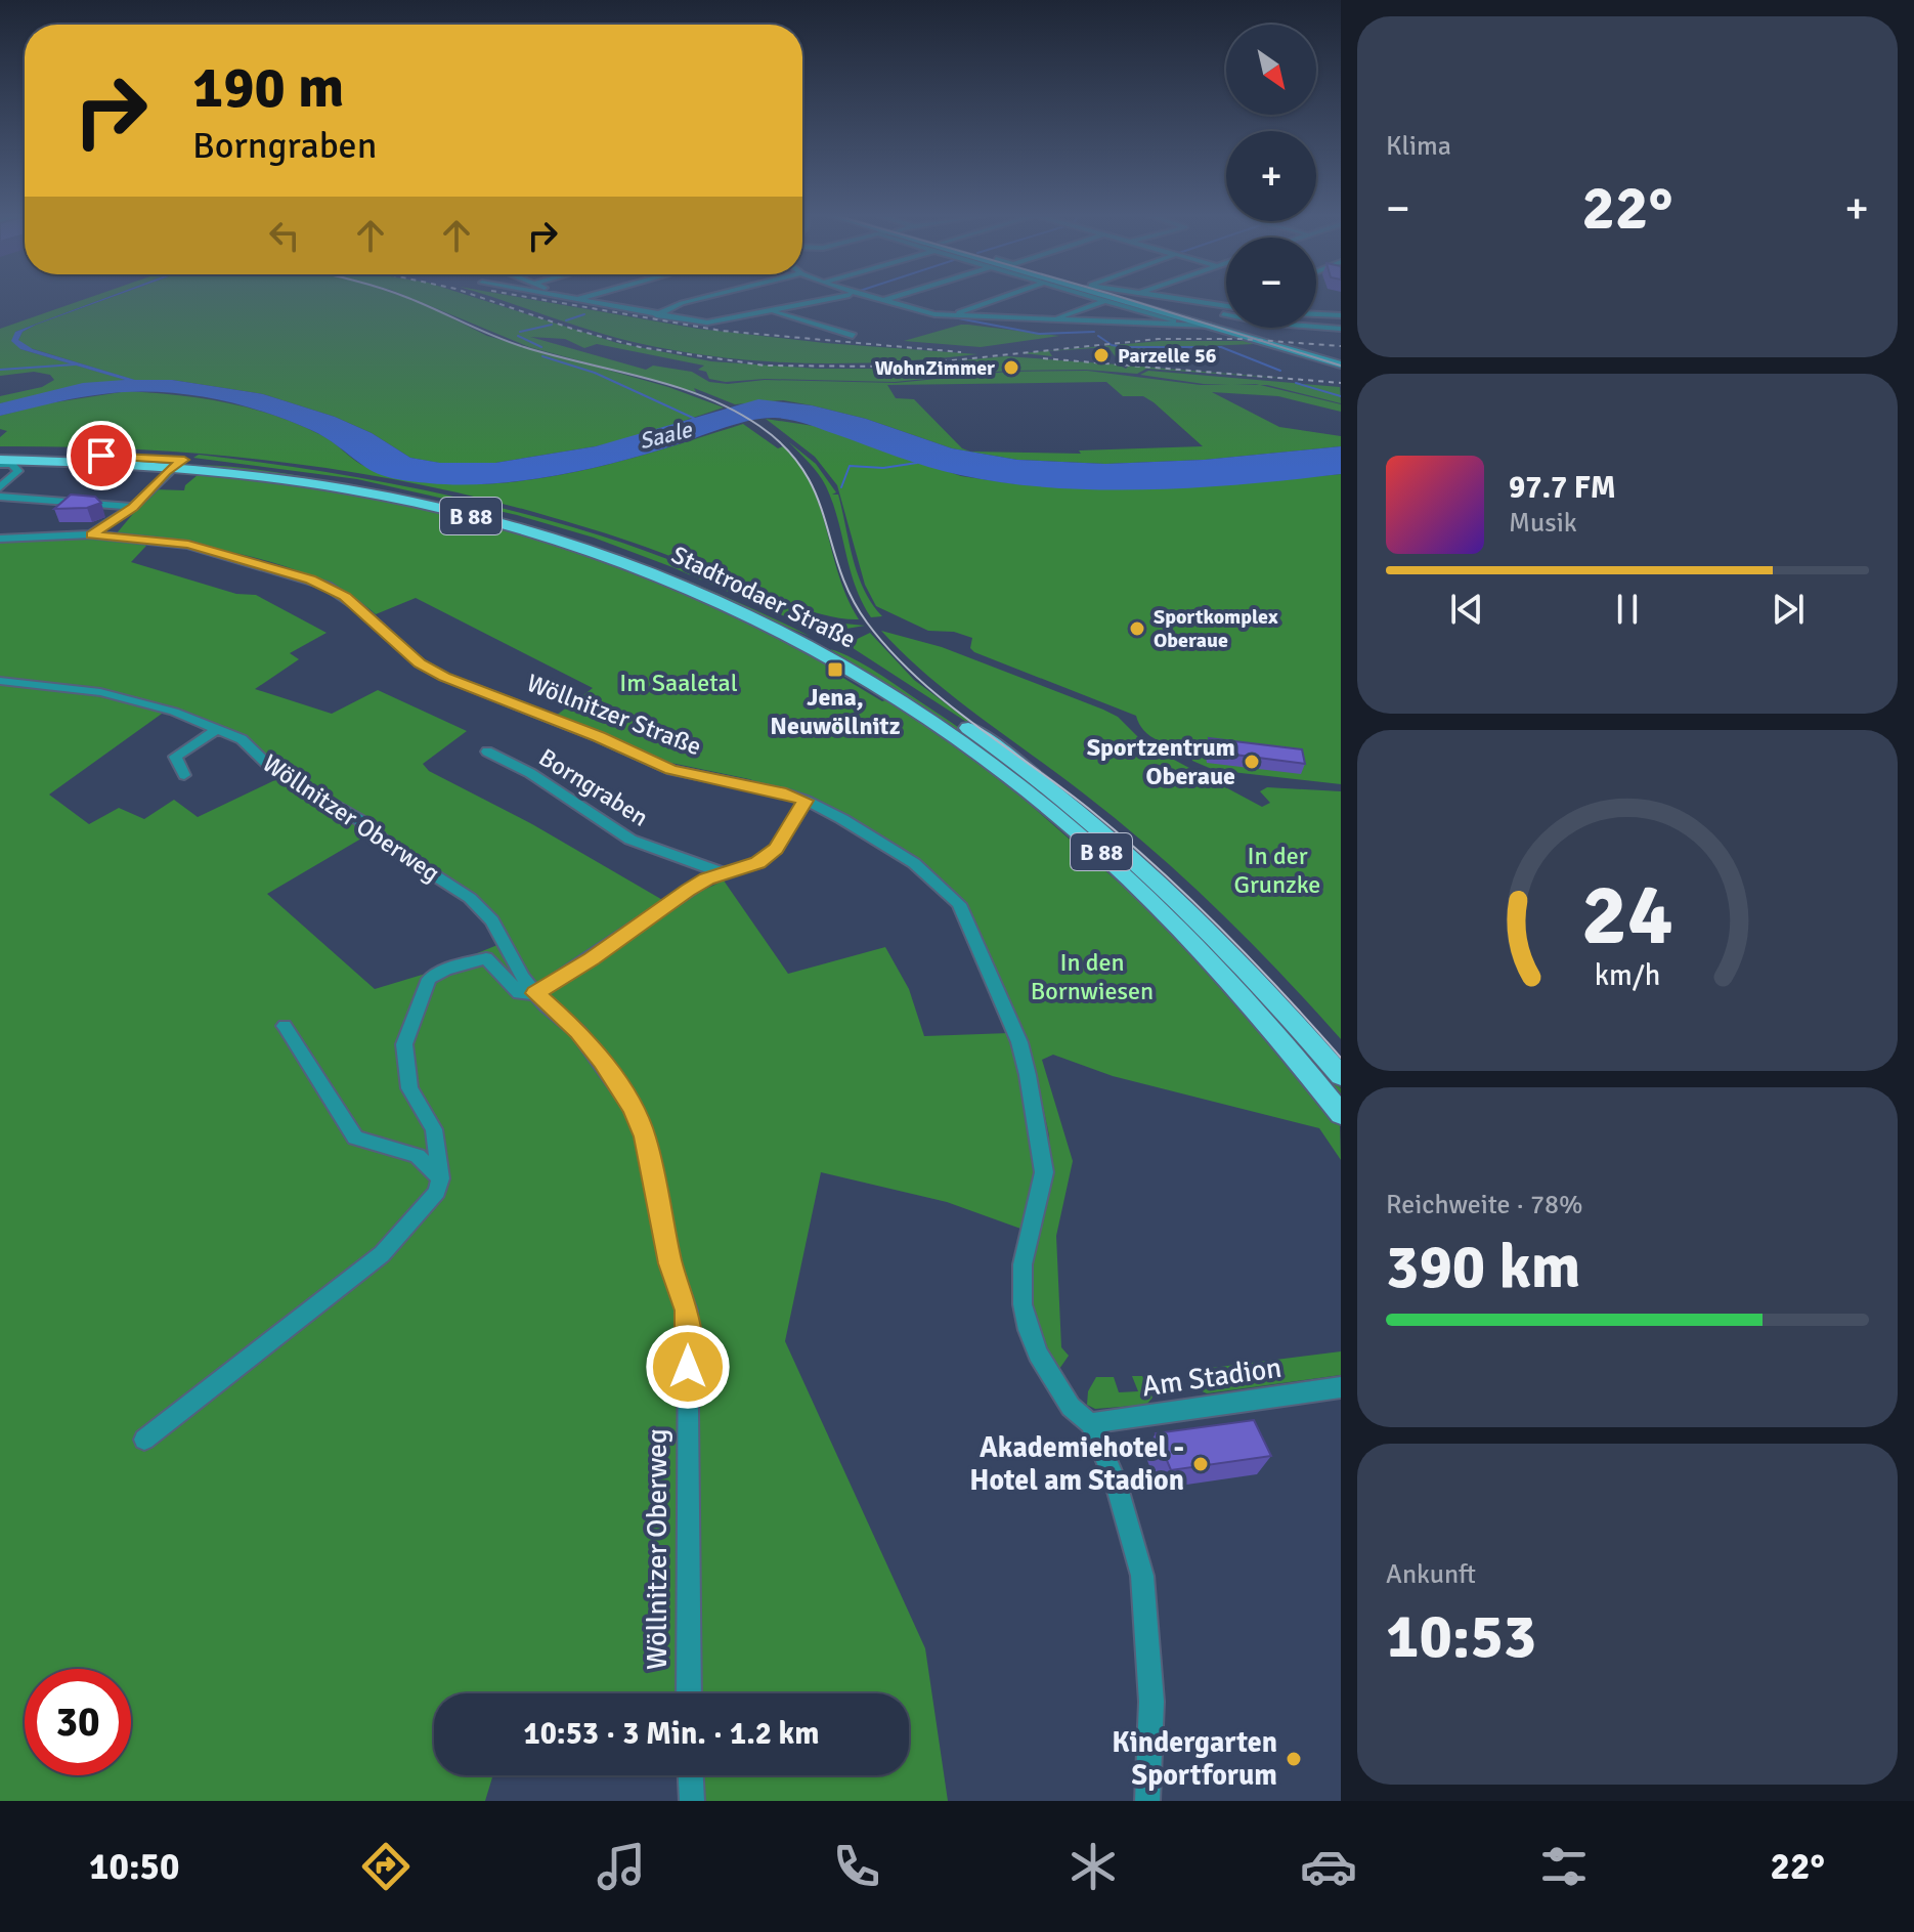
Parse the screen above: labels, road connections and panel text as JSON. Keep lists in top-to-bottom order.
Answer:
{
  "streets": {
    "main road": ["B 88", "Stadtrodaer Straße"],
    "street": [
      "Wöllnitzer Straße",
      "Borngraben",
      "Wöllnitzer Oberweg",
      "Am Stadion"
    ]
  },
  "crossings": [
    ["Wöllnitzer Straße", "Am Stadion"]
  ],
  "water": ["Saale"],
  "parks": ["Im Saaletal", "In der Grunzke", "In den Bornwiesen"],
  "places": {
    "other": [
      "Parzelle 56",
      "WohnZimmer",
      "Sportkomplex Oberaue",
      "Sportzentrum Oberaue",
      "Akademiehotel - Hotel am Stadion",
      "Kindergarten Sportforum"
    ],
    "transit": ["Jena, Neuwöllnitz"]
  },
  "north": "bottom right",
  "page": {
    "tile": [
      "Klima",
      ["Reichweite · 78%", "390 km"],
      ["Ankunft", "10:53"]
    ],
    "map_buttons": ["+", "−"],
    "turn": ["190 m", "Borngraben"],
    "heat": ["−", "22°", "+"],
    "song": ["97.7 FM", "Musik"],
    "limit": "30",
    "trip": "10:53 · 3 Min. · 1.2 km",
    "tabs": ["10:50", "22°"],
    "gauge": ["24", "km/h"]
  }
}
